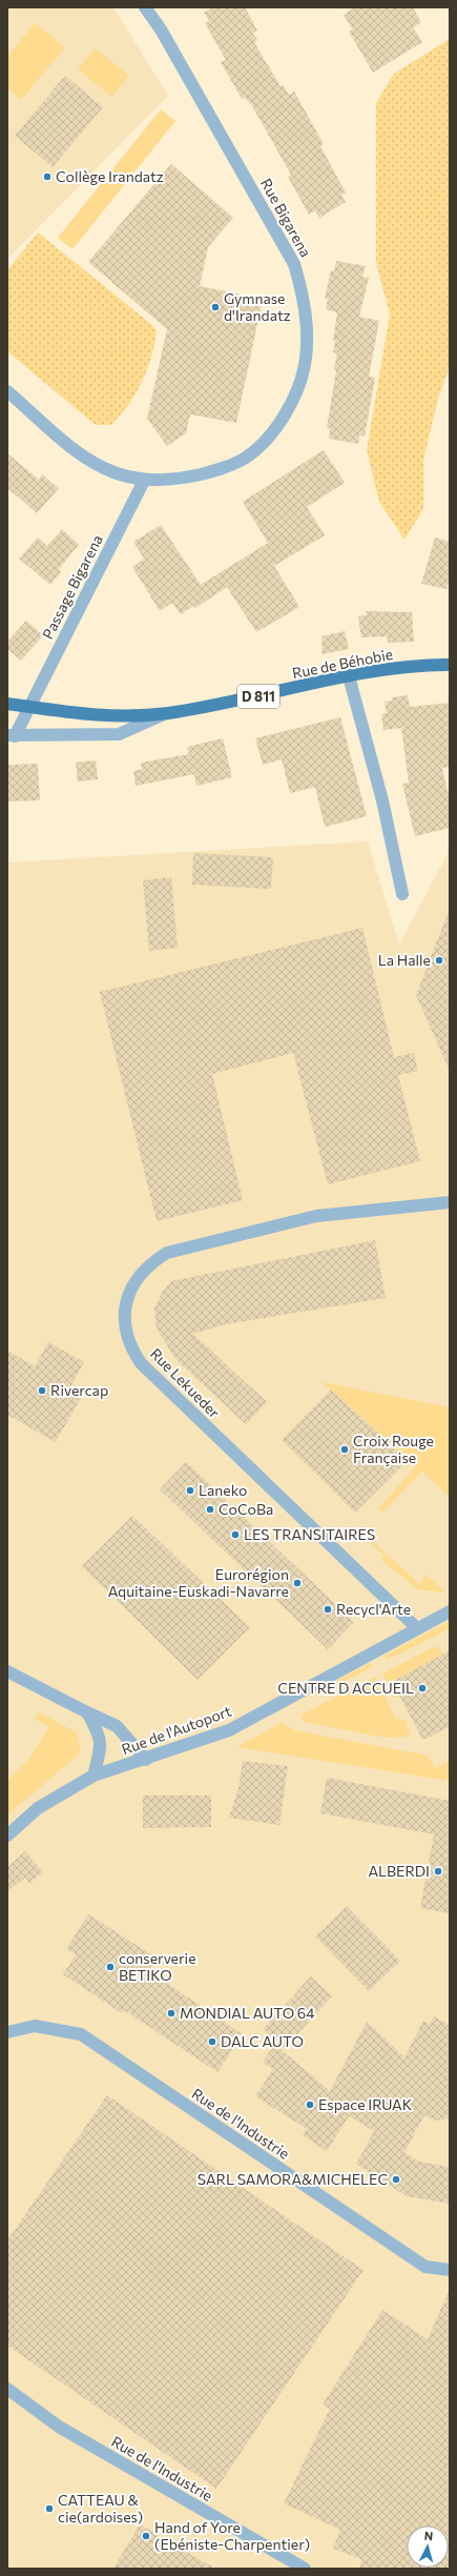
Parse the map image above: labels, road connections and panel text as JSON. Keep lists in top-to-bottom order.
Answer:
{
  "streets": {
    "main road": ["Rue de Béhobie", "D 811"],
    "street": [
      "Rue Bigarena",
      "Passage Bigarena",
      "Rue Lekueder",
      "Rue de l'Autoport",
      "Rue de l'Industrie"
    ]
  },
  "crossings": [
    ["Rue Bigarena", "Passage Bigarena"],
    ["Passage Bigarena", "Rue de Béhobie"],
    ["Rue Lekueder", "Rue de l'Autoport"]
  ],
  "places": [
    "Collège Irandatz",
    "Gymnase d'Irandatz",
    "La Halle",
    "Rivercap",
    "Croix Rouge Française",
    "Laneko",
    "CoCoBa",
    "LES TRANSITAIRES",
    "Eurorégion Aquitaine-Euskadi-Navarre",
    "Recycl'Arte",
    "CENTRE D ACCUEIL",
    "ALBERDI",
    "conserverie BETIKO",
    "MONDIAL AUTO 64",
    "DALC AUTO",
    "Espace IRUAK",
    "SARL SAMORA&MICHELEC",
    "CATTEAU & cie(ardoises)",
    "Hand of Yore (Ebéniste-Charpentier)"
  ],
  "north": "top"
}
